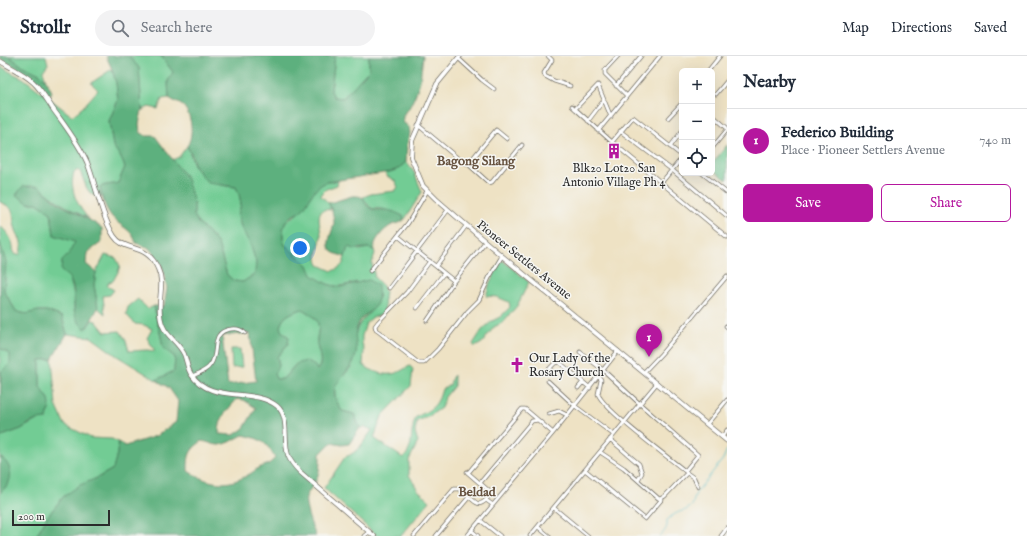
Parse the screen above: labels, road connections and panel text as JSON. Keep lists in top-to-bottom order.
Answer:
{
  "streets": {
    "main road": ["Pioneer Settlers Avenue"]
  },
  "districts": ["Bagong Silang", "Beldad"],
  "places": {
    "building": ["Blk20 Lot20 San Antonio Village Ph 4"],
    "church": ["Our Lady of the Rosary Church"]
  },
  "scale_bar": "200 m",
  "page": {
    "header": "Strollr",
    "search": "Search here",
    "nav": ["Map", "Directions", "Saved"],
    "heading": "Nearby",
    "map_buttons": ["+", "−"],
    "list": [
      {
        "mark": "1",
        "name": "Federico Building",
        "note": "Place · Pioneer Settlers Avenue",
        "value": "740 m"
      }
    ],
    "buttons": ["Save", "Share"],
    "pins": "1",
    "scale": "200 m"
  }
}
